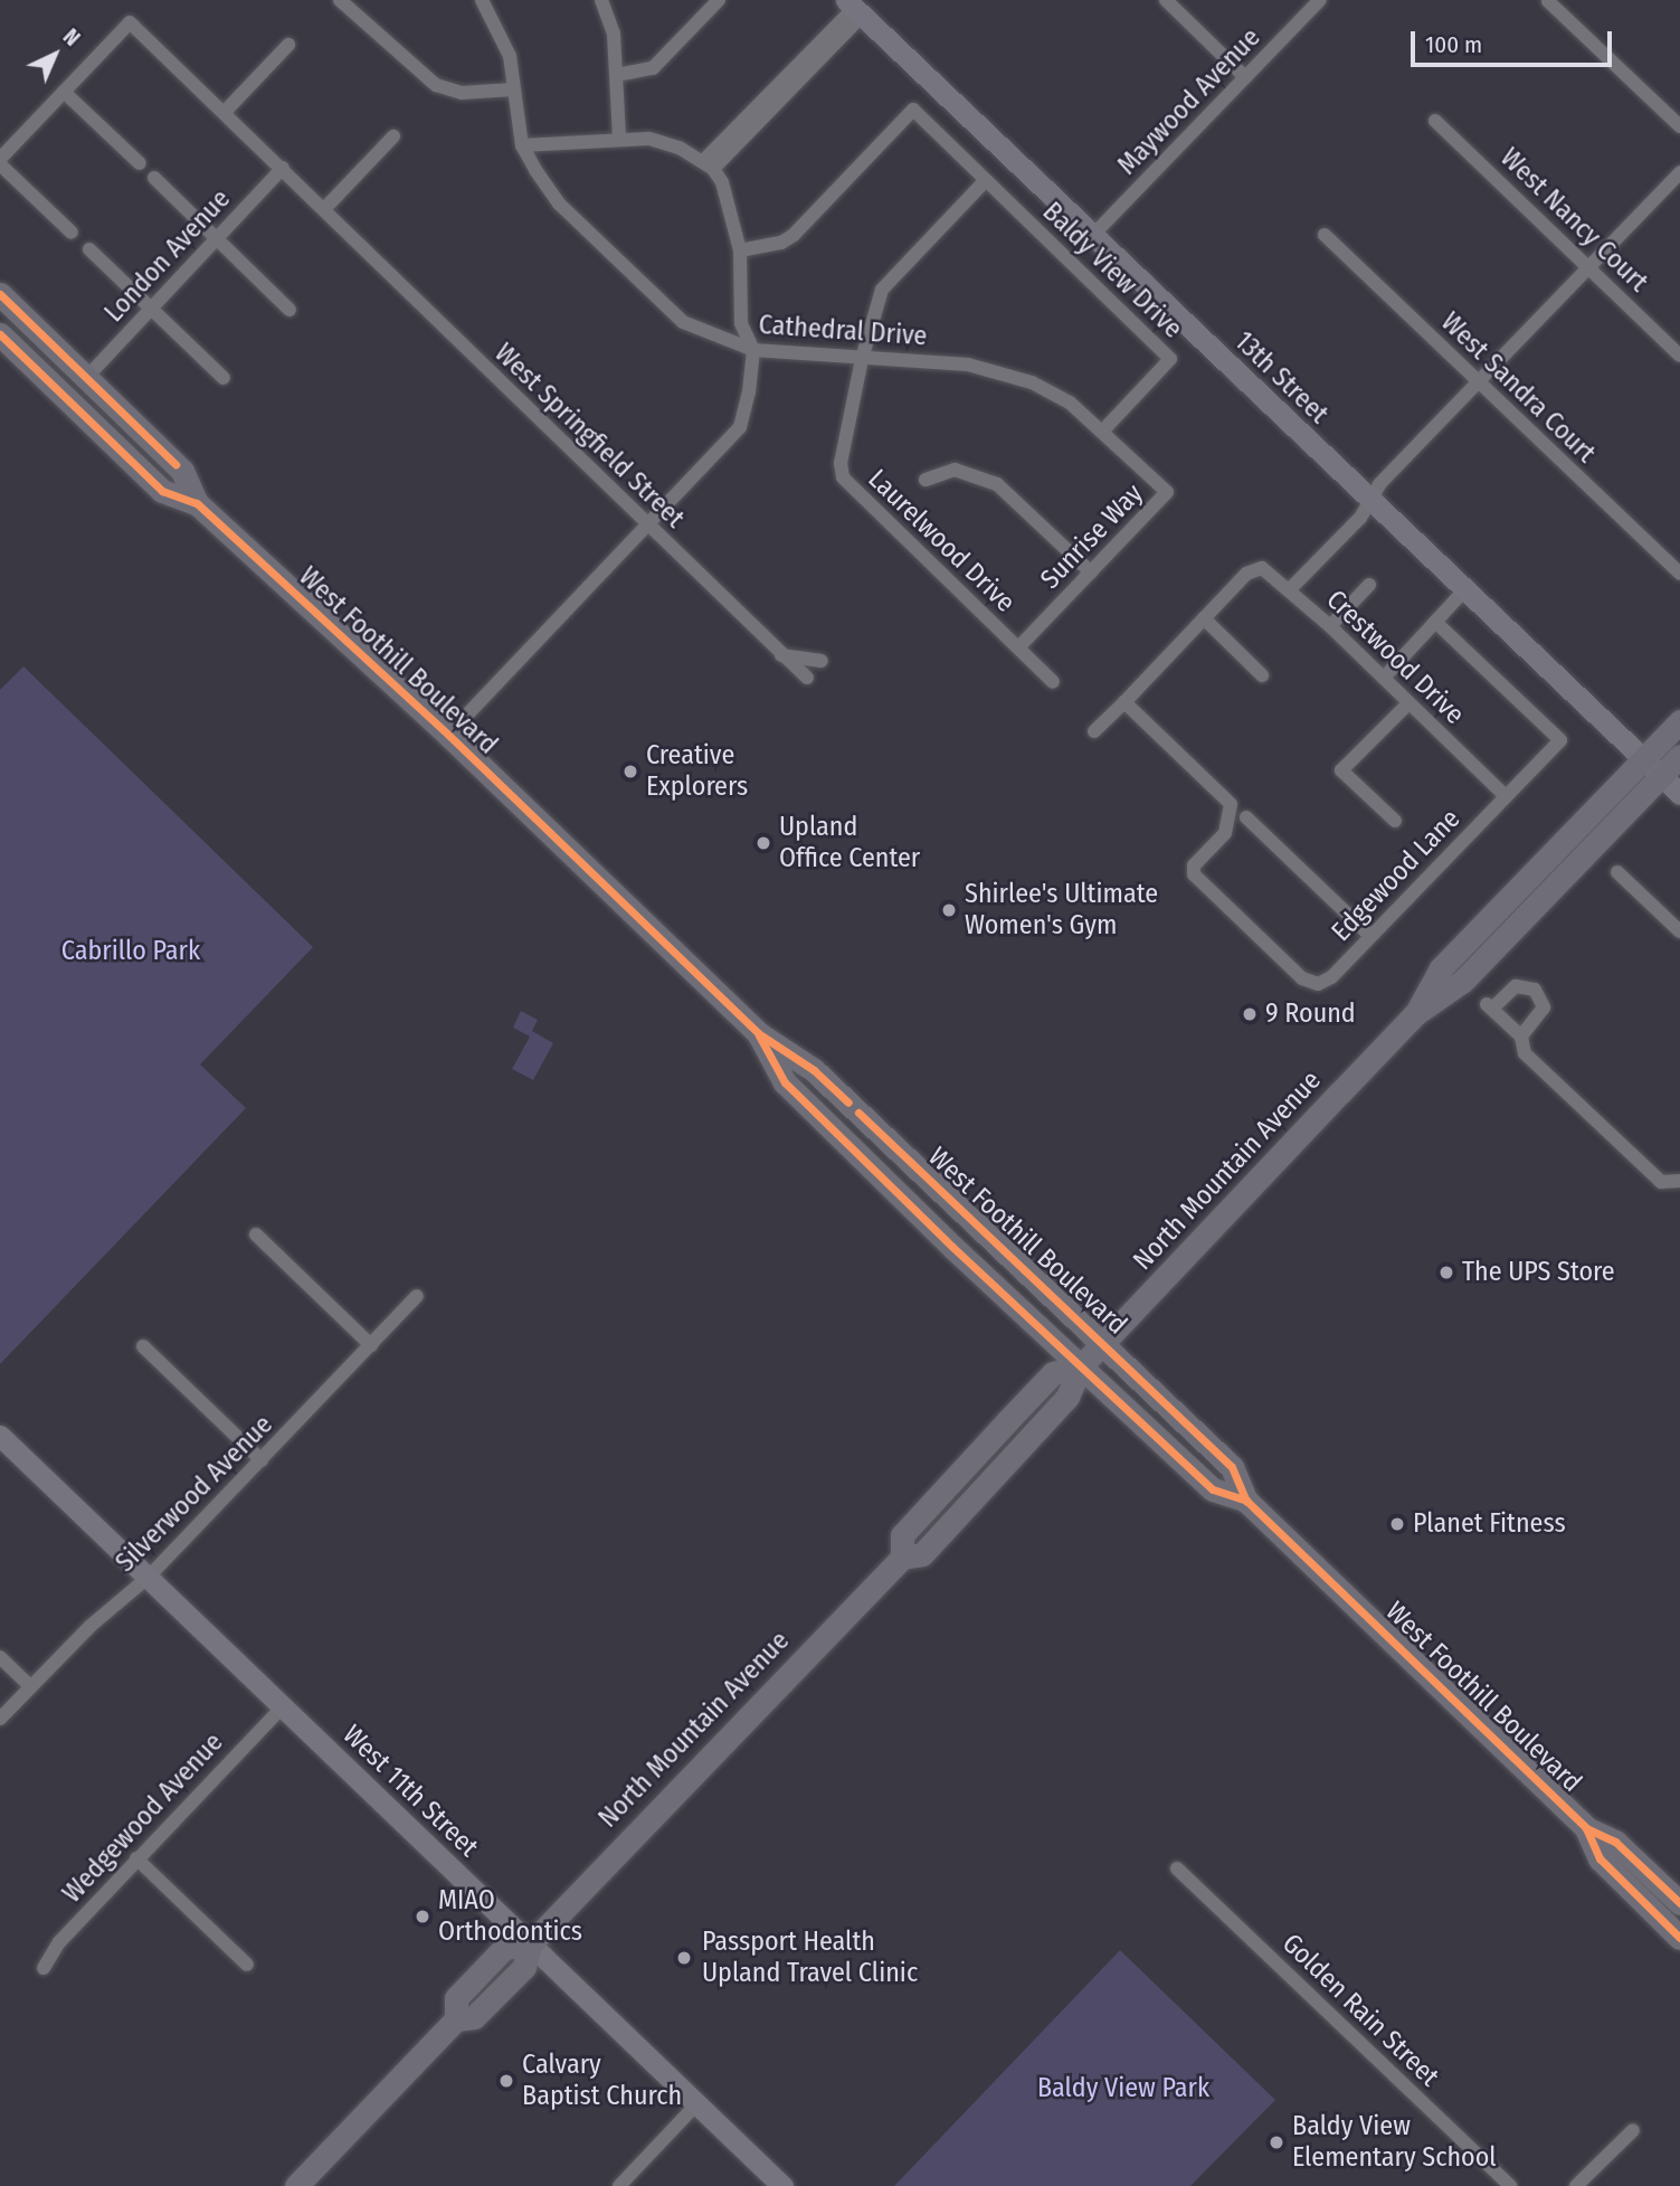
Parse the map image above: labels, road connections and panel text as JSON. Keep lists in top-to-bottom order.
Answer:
{
  "streets": {
    "main road": ["West Foothill Boulevard", "North Mountain Avenue"],
    "street": [
      "Maywood Avenue",
      "West Nancy Court",
      "London Avenue",
      "Baldy View Drive",
      "Cathedral Drive",
      "13th Street",
      "West Sandra Court",
      "West Springfield Street",
      "Sunrise Way",
      "Laurelwood Drive",
      "Crestwood Drive",
      "Edgewood Lane",
      "Silverwood Avenue",
      "West 11th Street",
      "Wedgewood Avenue",
      "Golden Rain Street"
    ]
  },
  "crossings": [
    ["Maywood Avenue", "13th Street"],
    ["London Avenue", "West Springfield Street"],
    ["London Avenue", "West Foothill Boulevard"],
    ["Baldy View Drive", "Cathedral Drive"],
    ["Baldy View Drive", "Laurelwood Drive"],
    ["Cathedral Drive", "Sunrise Way"],
    ["Cathedral Drive", "Laurelwood Drive"],
    ["13th Street", "North Mountain Avenue"],
    ["Sunrise Way", "Laurelwood Drive"],
    ["Crestwood Drive", "Edgewood Lane"],
    ["West Foothill Boulevard", "North Mountain Avenue"],
    ["North Mountain Avenue", "West 11th Street"],
    ["Silverwood Avenue", "West 11th Street"],
    ["West 11th Street", "Wedgewood Avenue"]
  ],
  "parks": ["Cabrillo Park", "Baldy View Park"],
  "places": [
    "Creative Explorers",
    "Upland Office Center",
    "Shirlee's Ultimate Women's Gym",
    "9 Round",
    "The UPS Store",
    "Planet Fitness",
    "MIAO Orthodontics",
    "Passport Health Upland Travel Clinic",
    "Calvary Baptist Church",
    "Baldy View Elementary School"
  ],
  "scale_bar": "100 m",
  "north": "top right"
}
